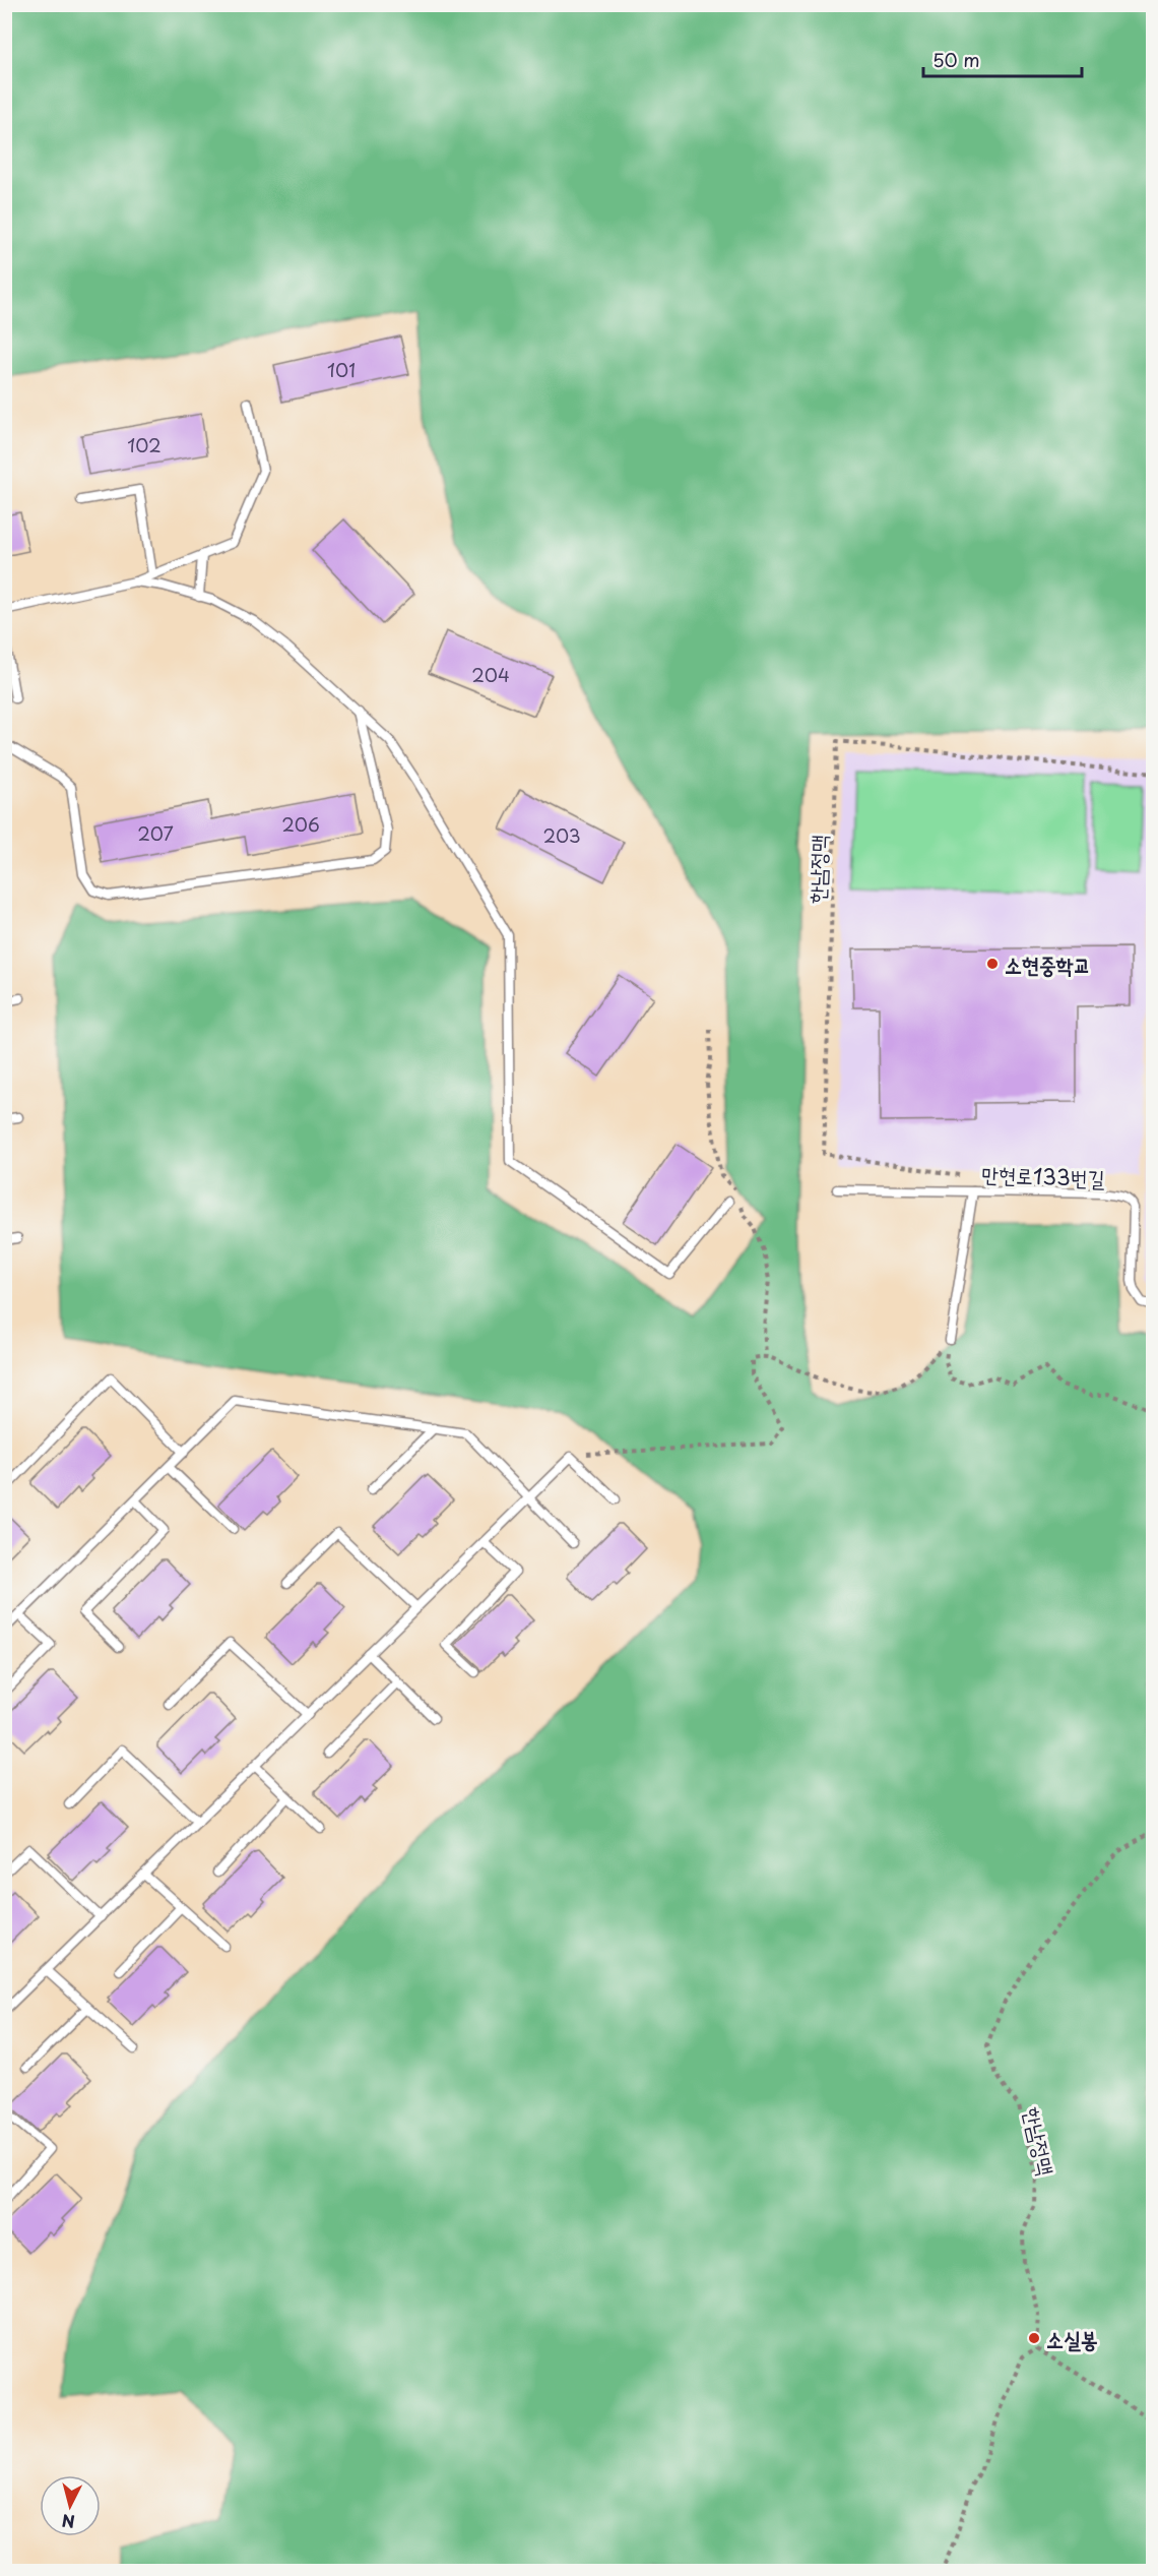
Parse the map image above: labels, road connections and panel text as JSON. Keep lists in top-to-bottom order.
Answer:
{
  "streets": {
    "lane": ["만현로133번길"],
    "path": ["한남정맥"]
  },
  "crossings": [
    ["한남정맥", "만현로133번길"]
  ],
  "places": ["소현중학교", "소실봉"],
  "house_numbers": [
    "101",
    "102",
    "204",
    "206",
    "207",
    "203"
  ],
  "scale_bar": "50 m",
  "north": "bottom"
}
